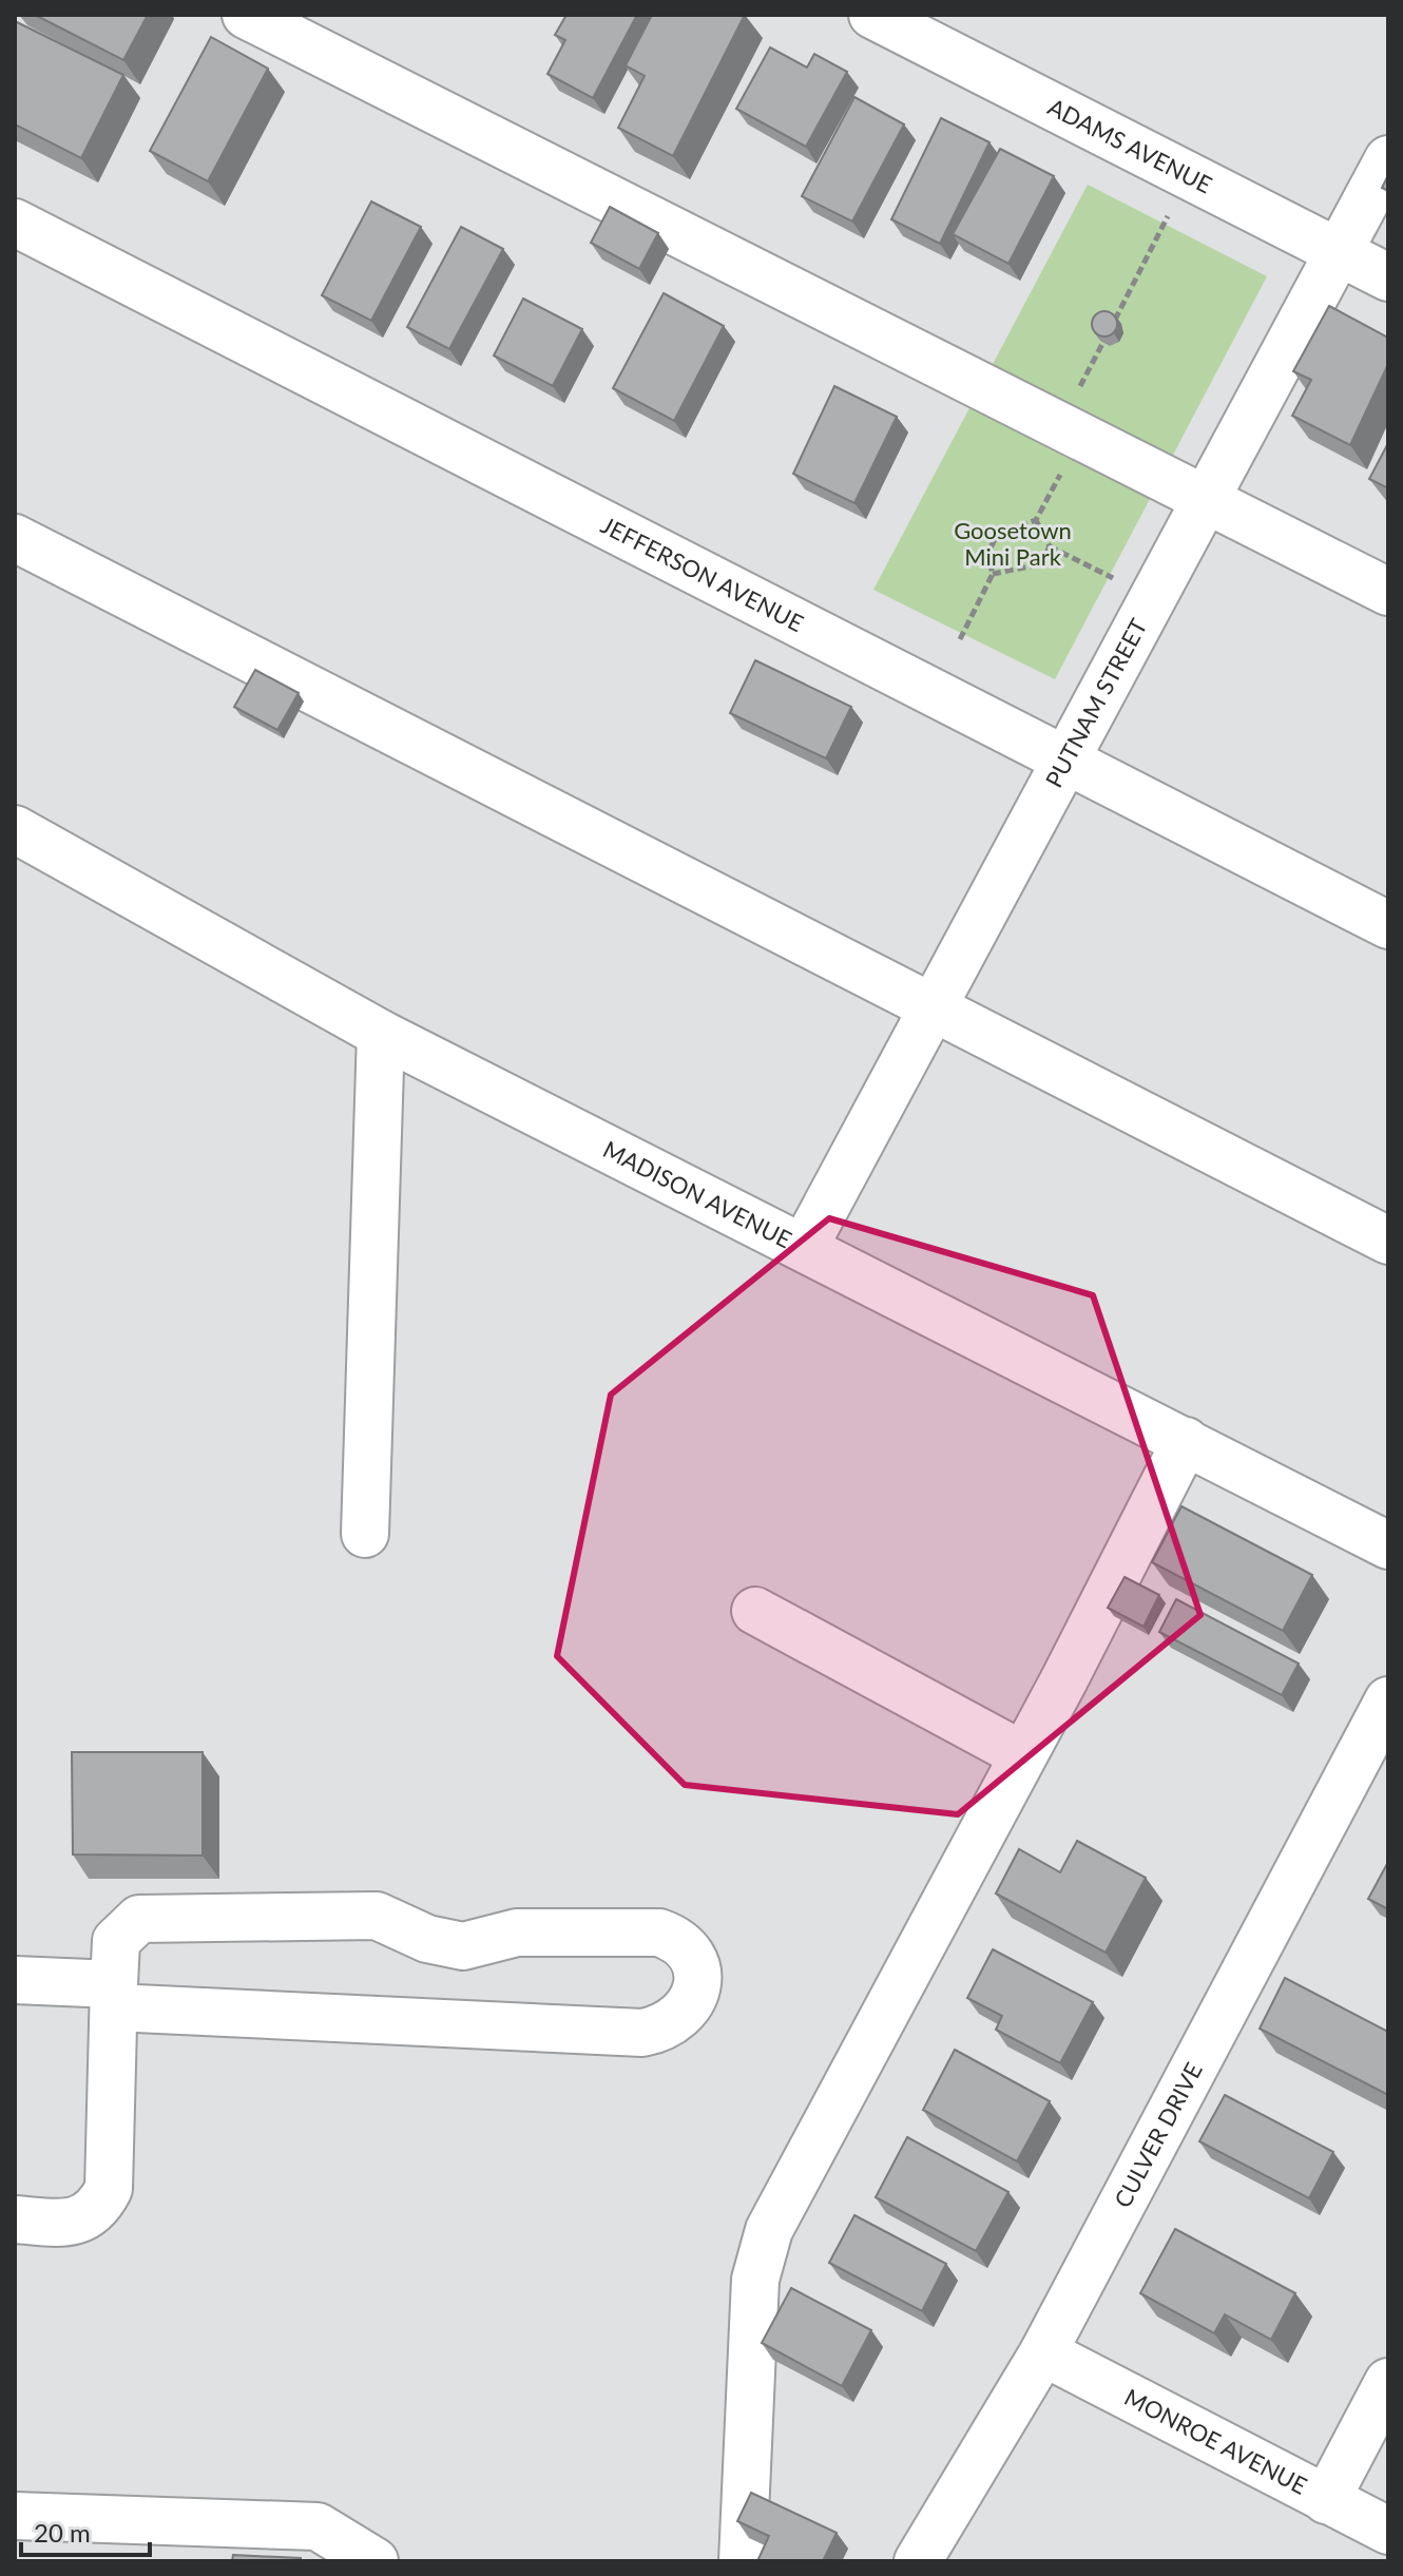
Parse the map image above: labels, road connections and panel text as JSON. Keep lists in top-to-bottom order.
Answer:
{
  "streets": {
    "street": [
      "ADAMS AVENUE",
      "JEFFERSON AVENUE",
      "PUTNAM STREET",
      "MADISON AVENUE",
      "CULVER DRIVE",
      "MONROE AVENUE"
    ]
  },
  "crossings": [
    ["ADAMS AVENUE", "PUTNAM STREET"],
    ["JEFFERSON AVENUE", "PUTNAM STREET"],
    ["PUTNAM STREET", "MADISON AVENUE"],
    ["CULVER DRIVE", "MONROE AVENUE"]
  ],
  "parks": ["Goosetown Mini Park"],
  "scale_bar": "20 m"
}
